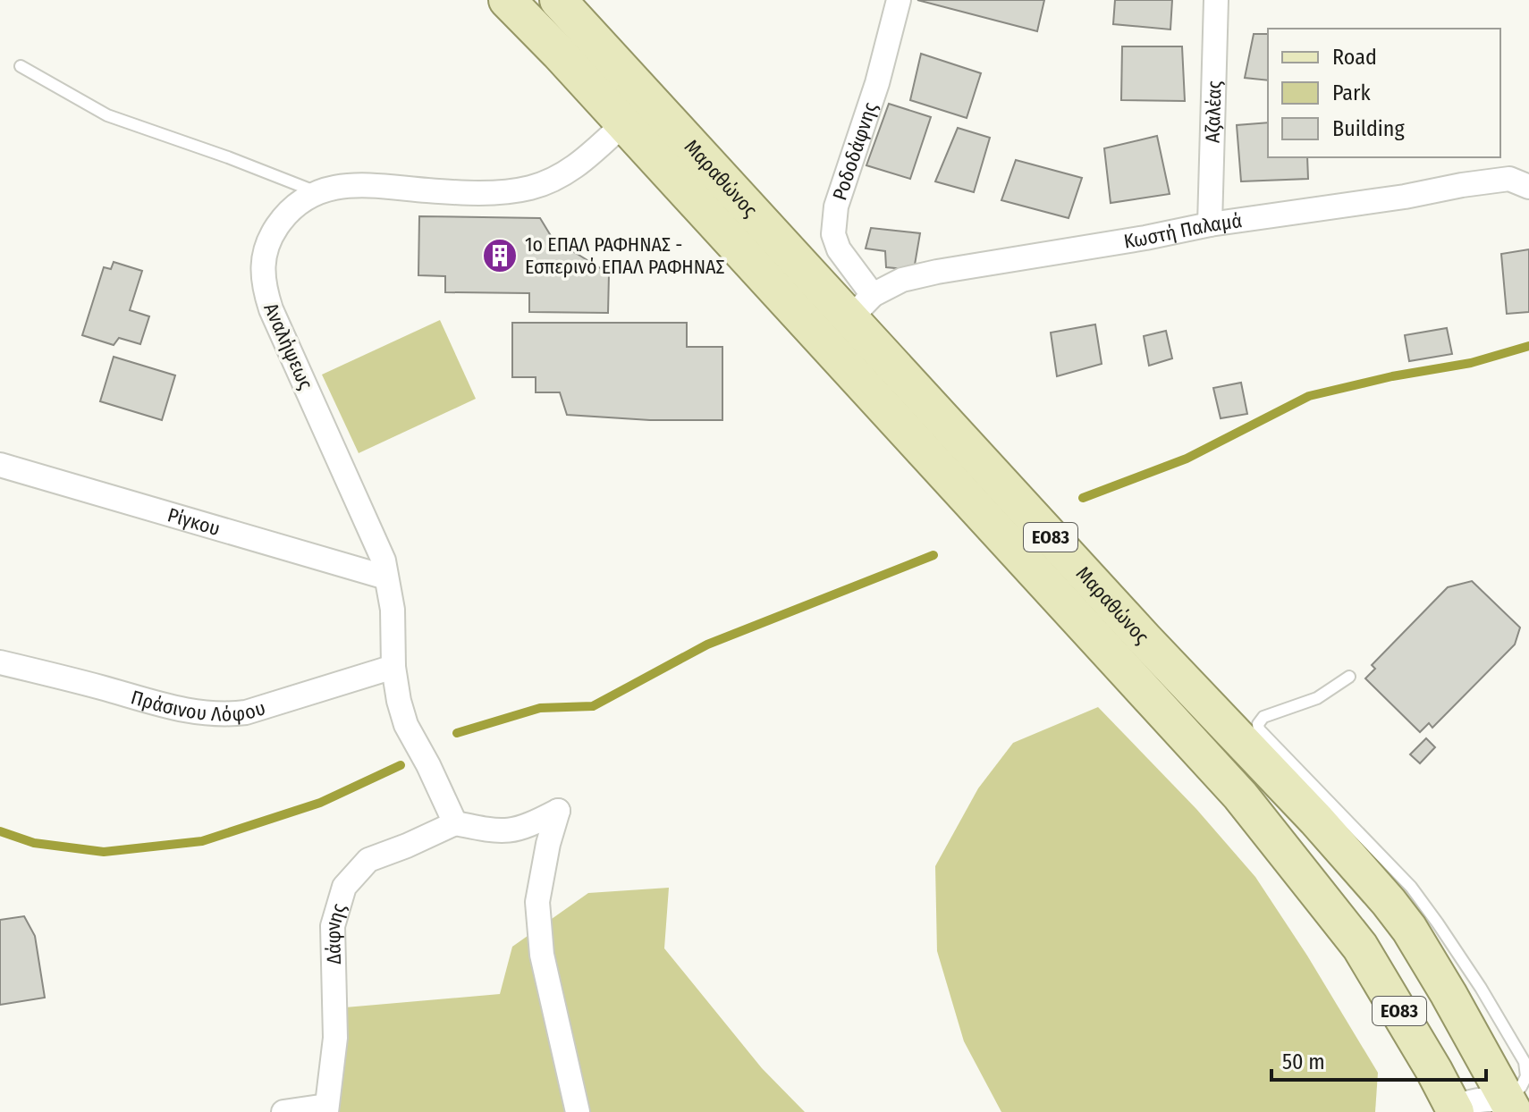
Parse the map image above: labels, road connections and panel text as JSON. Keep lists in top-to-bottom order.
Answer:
{
  "streets": {
    "main road": ["Μαραθώνος", "ΕΟ83"],
    "street": [
      "Αζαλέας",
      "Ροδοδάφνης",
      "Κωστή Παλαμά",
      "Αναλήψεως",
      "Ρίγκου",
      "Πράσινου Λόφου",
      "Δάφνης"
    ]
  },
  "crossings": [
    ["Αζαλέας", "Κωστή Παλαμά"],
    ["Ροδοδάφνης", "Μαραθώνος"],
    ["Ροδοδάφνης", "Κωστή Παλαμά"],
    ["Μαραθώνος", "Κωστή Παλαμά"],
    ["Μαραθώνος", "Αναλήψεως"],
    ["Αναλήψεως", "Ρίγκου"],
    ["Αναλήψεως", "Πράσινου Λόφου"],
    ["Αναλήψεως", "Δάφνης"]
  ],
  "places": {
    "building": ["1ο ΕΠΑΛ ΡΑΦΗΝΑΣ - Εσπερινό ΕΠΑΛ ΡΑΦΗΝΑΣ"]
  },
  "legend": ["Road", "Park", "Building"],
  "scale_bar": "50 m"
}
